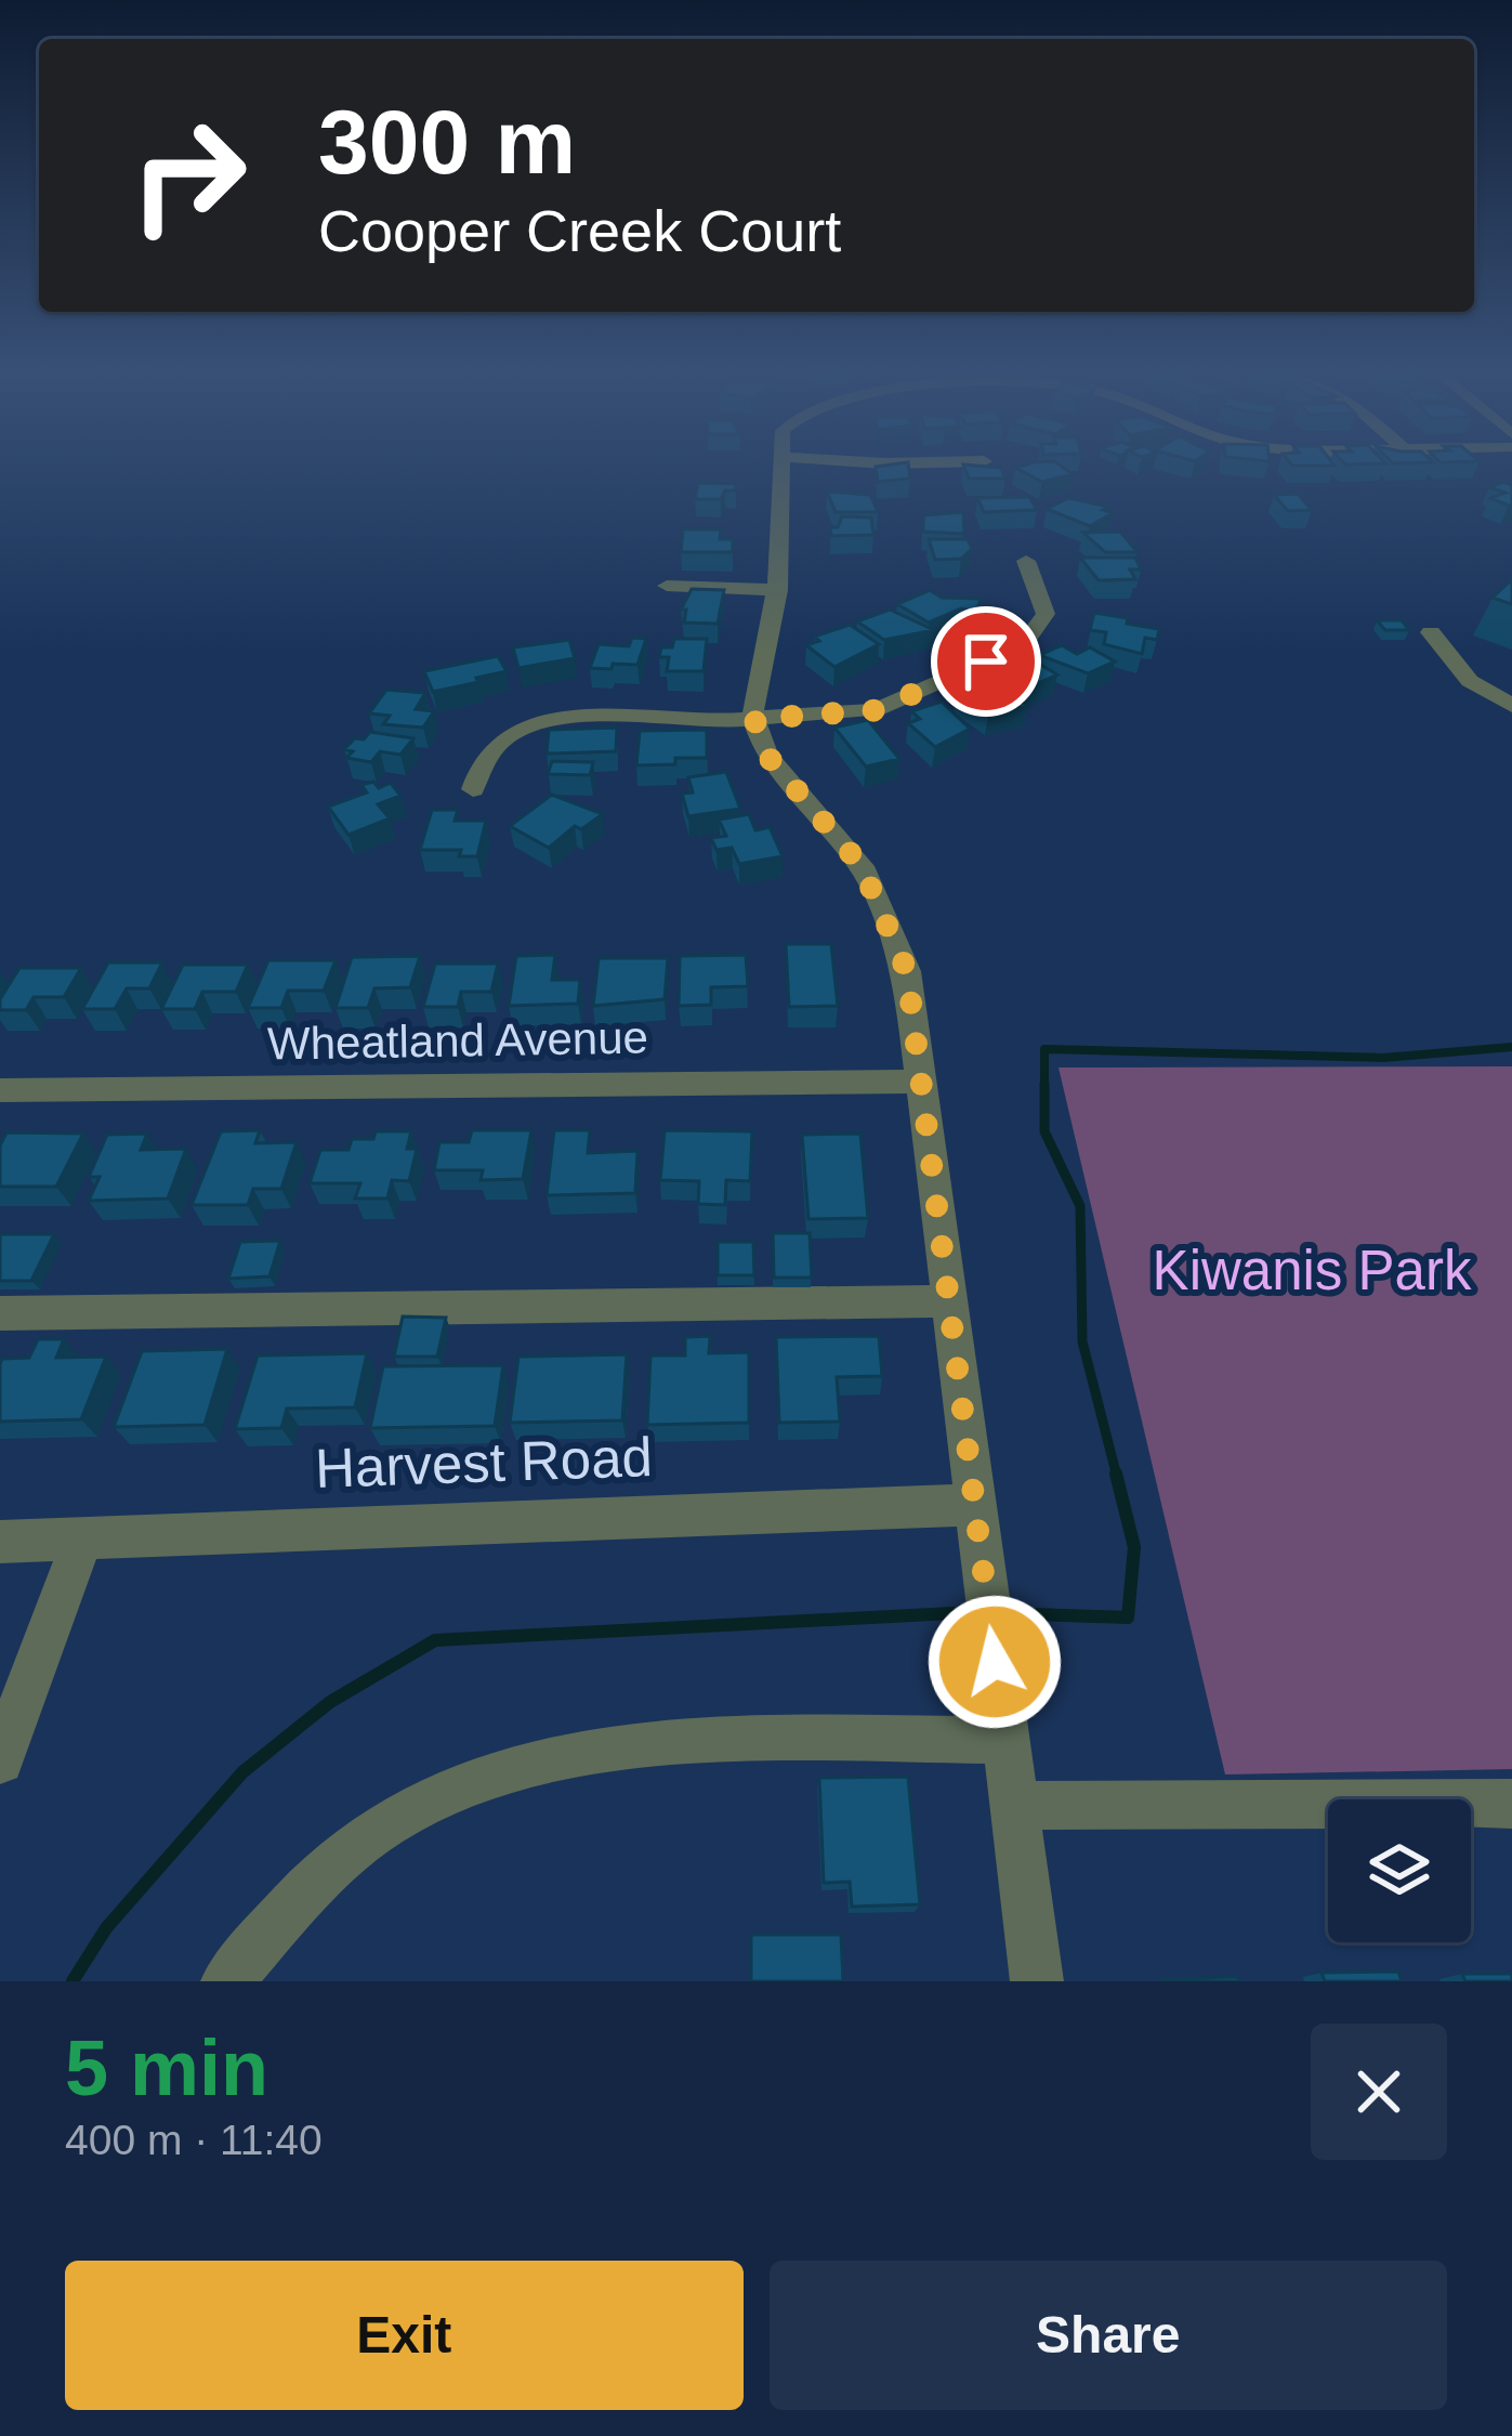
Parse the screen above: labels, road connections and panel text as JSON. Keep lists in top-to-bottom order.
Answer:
{
  "streets": {
    "street": ["Wheatland Avenue", "Harvest Road"]
  },
  "parks": ["Kiwanis Park"],
  "page": {
    "turn": ["300 m", "Cooper Creek Court"],
    "heading": ["5 min", "400 m · 11:40"],
    "buttons": ["Exit", "Share"]
  }
}
